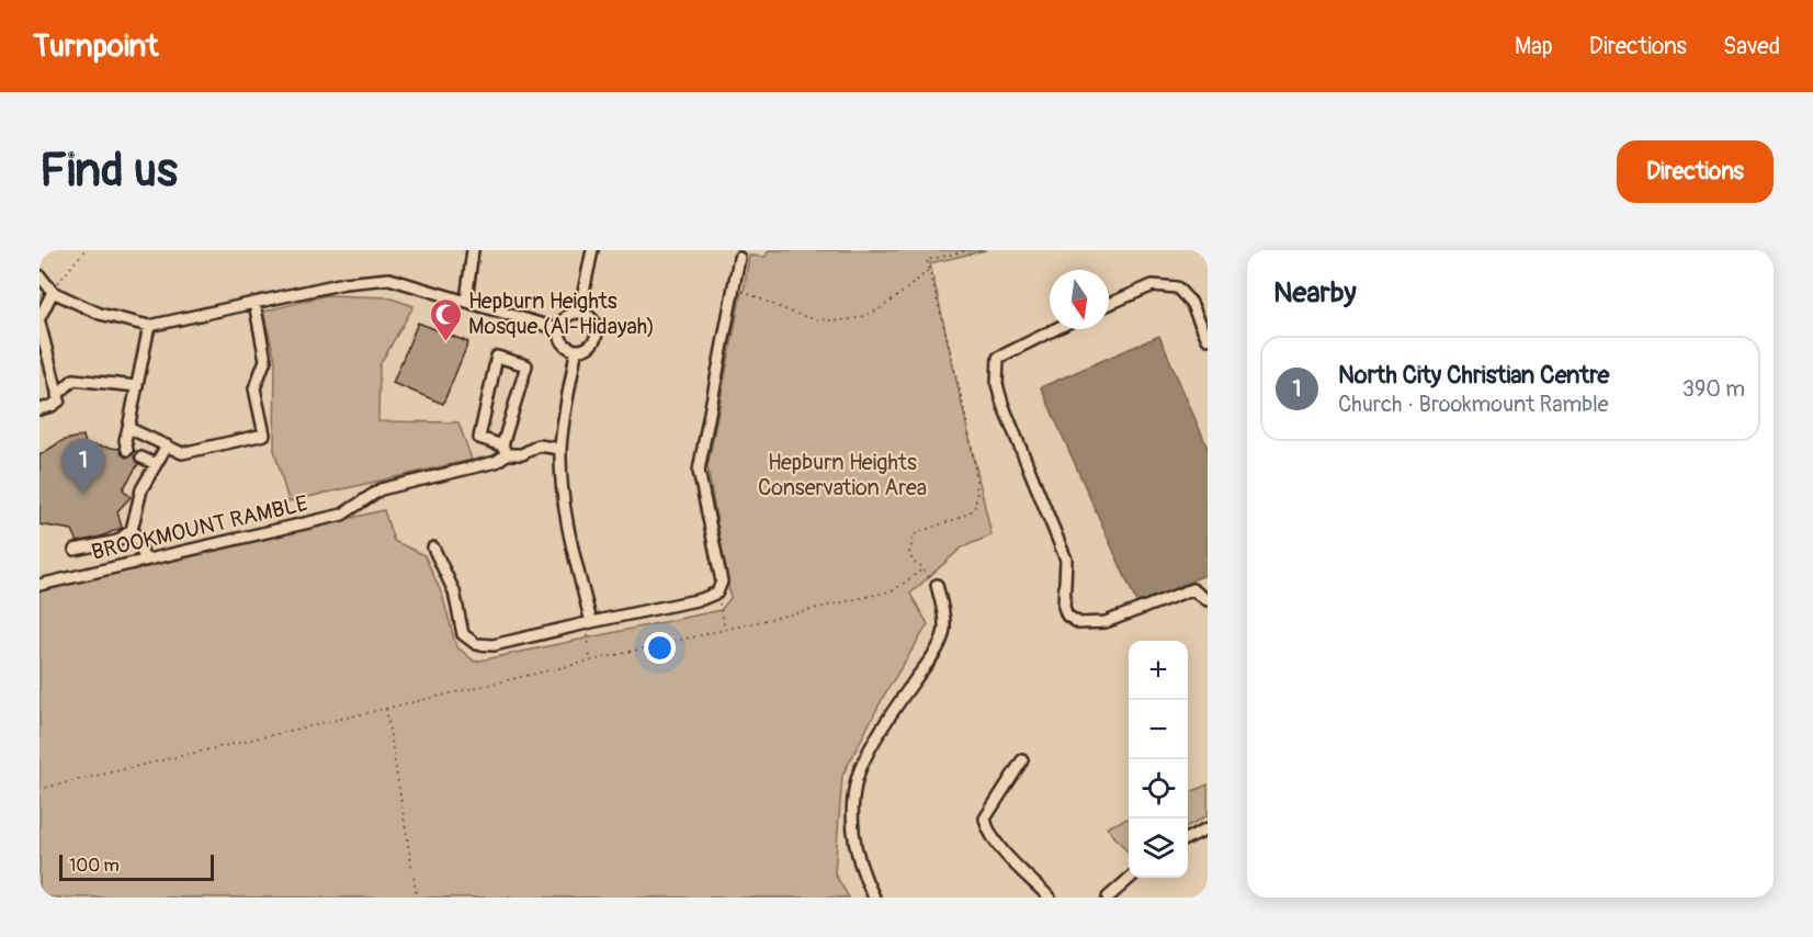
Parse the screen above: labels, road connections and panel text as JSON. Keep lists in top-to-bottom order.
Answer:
{
  "streets": {
    "street": ["BROOKMOUNT RAMBLE"]
  },
  "parks": ["Hepburn Heights Conservation Area"],
  "places": {
    "mosque": ["Hepburn Heights Mosque (Al-Hidayah)"]
  },
  "scale_bar": "100 m",
  "north": "bottom",
  "page": {
    "header": "Turnpoint",
    "nav": ["Map", "Directions", "Saved"],
    "buttons": "Directions",
    "title": "Find us",
    "heading": "Nearby",
    "list": [
      {
        "mark": "1",
        "name": "North City Christian Centre",
        "note": "Church · Brookmount Ramble",
        "value": "390 m"
      }
    ],
    "pins": "1",
    "map_buttons": ["+", "−"],
    "scale": "100 m"
  }
}
